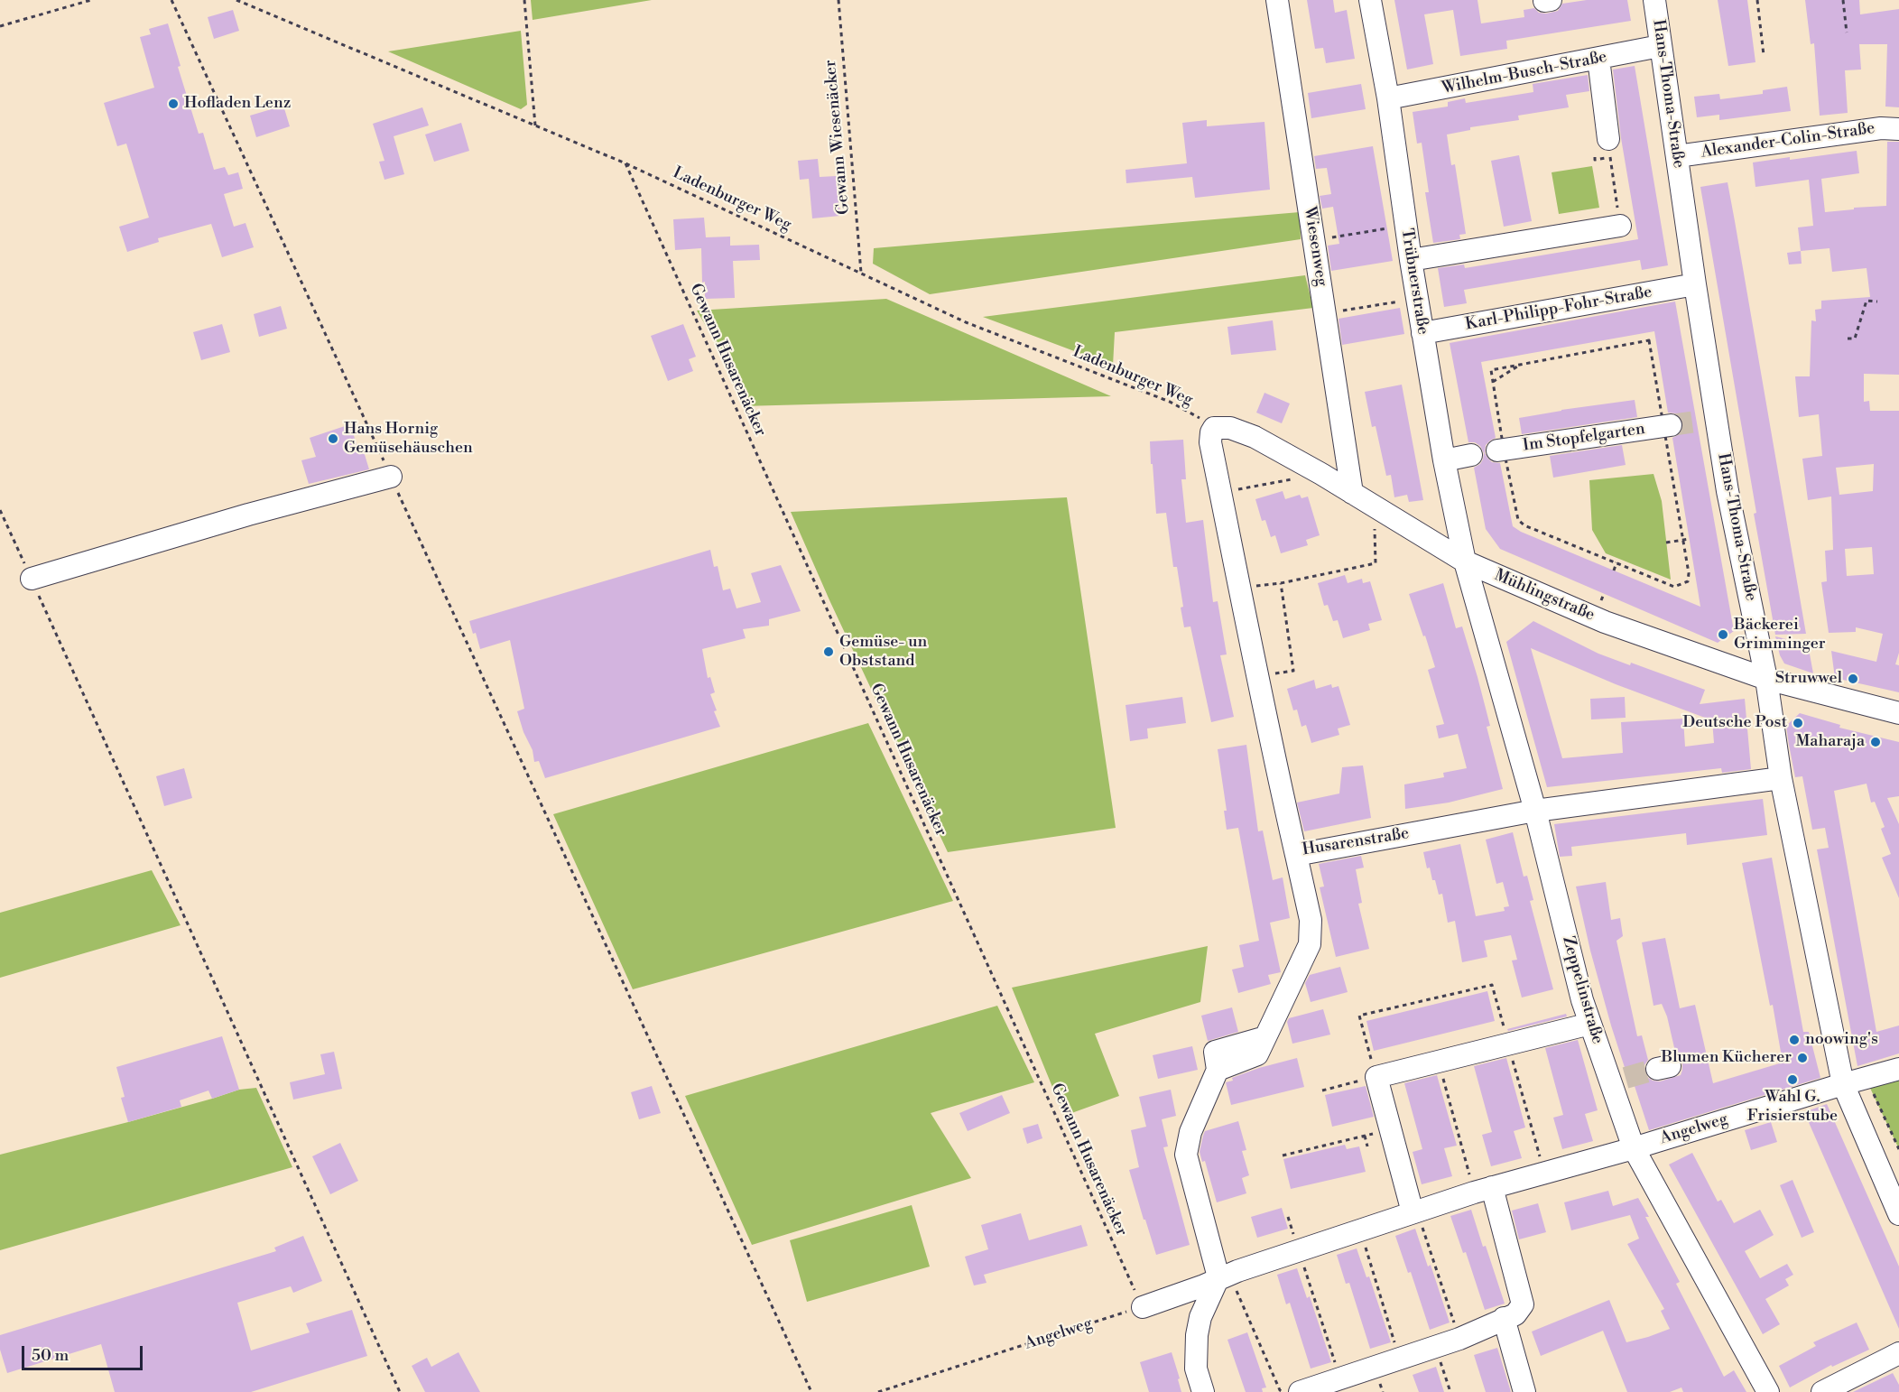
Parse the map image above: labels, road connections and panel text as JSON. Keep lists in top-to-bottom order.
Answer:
{
  "streets": {
    "street": [
      "Wilhelm-Busch-Straße",
      "Hans-Thoma-Straße",
      "Alexander-Colin-Straße",
      "Wiesenweg",
      "Trübnerstraße",
      "Karl-Philipp-Fohr-Straße",
      "Im Stopfelgarten",
      "Mühlingstraße",
      "Husarenstraße",
      "Zeppelinstraße",
      "Angelweg"
    ],
    "path": ["Gewann Wiesenäcker", "Ladenburger Weg", "Gewann Husarenäcker"]
  },
  "crossings": [
    ["Wilhelm-Busch-Straße", "Hans-Thoma-Straße"],
    ["Wilhelm-Busch-Straße", "Trübnerstraße"],
    ["Hans-Thoma-Straße", "Alexander-Colin-Straße"],
    ["Hans-Thoma-Straße", "Karl-Philipp-Fohr-Straße"],
    ["Hans-Thoma-Straße", "Mühlingstraße"],
    ["Hans-Thoma-Straße", "Husarenstraße"],
    ["Hans-Thoma-Straße", "Angelweg"],
    ["Gewann Wiesenäcker", "Ladenburger Weg"],
    ["Ladenburger Weg", "Gewann Husarenäcker"],
    ["Ladenburger Weg", "Mühlingstraße"],
    ["Ladenburger Weg", "Husarenstraße"],
    ["Wiesenweg", "Mühlingstraße"],
    ["Trübnerstraße", "Karl-Philipp-Fohr-Straße"],
    ["Trübnerstraße", "Mühlingstraße"],
    ["Trübnerstraße", "Zeppelinstraße"],
    ["Gewann Husarenäcker", "Angelweg"],
    ["Mühlingstraße", "Husarenstraße"],
    ["Mühlingstraße", "Zeppelinstraße"],
    ["Husarenstraße", "Zeppelinstraße"],
    ["Zeppelinstraße", "Angelweg"]
  ],
  "places": [
    "Hofladen Lenz",
    "Hans Hornig Gemüsehäuschen",
    "Bäckerei Grimminger",
    "Gemüse- un Obststand",
    "Struwwel",
    "Deutsche Post",
    "Maharaja",
    "noowing's",
    "Blumen Kücherer",
    "Wahl G. Frisierstube"
  ],
  "scale_bar": "50 m"
}
